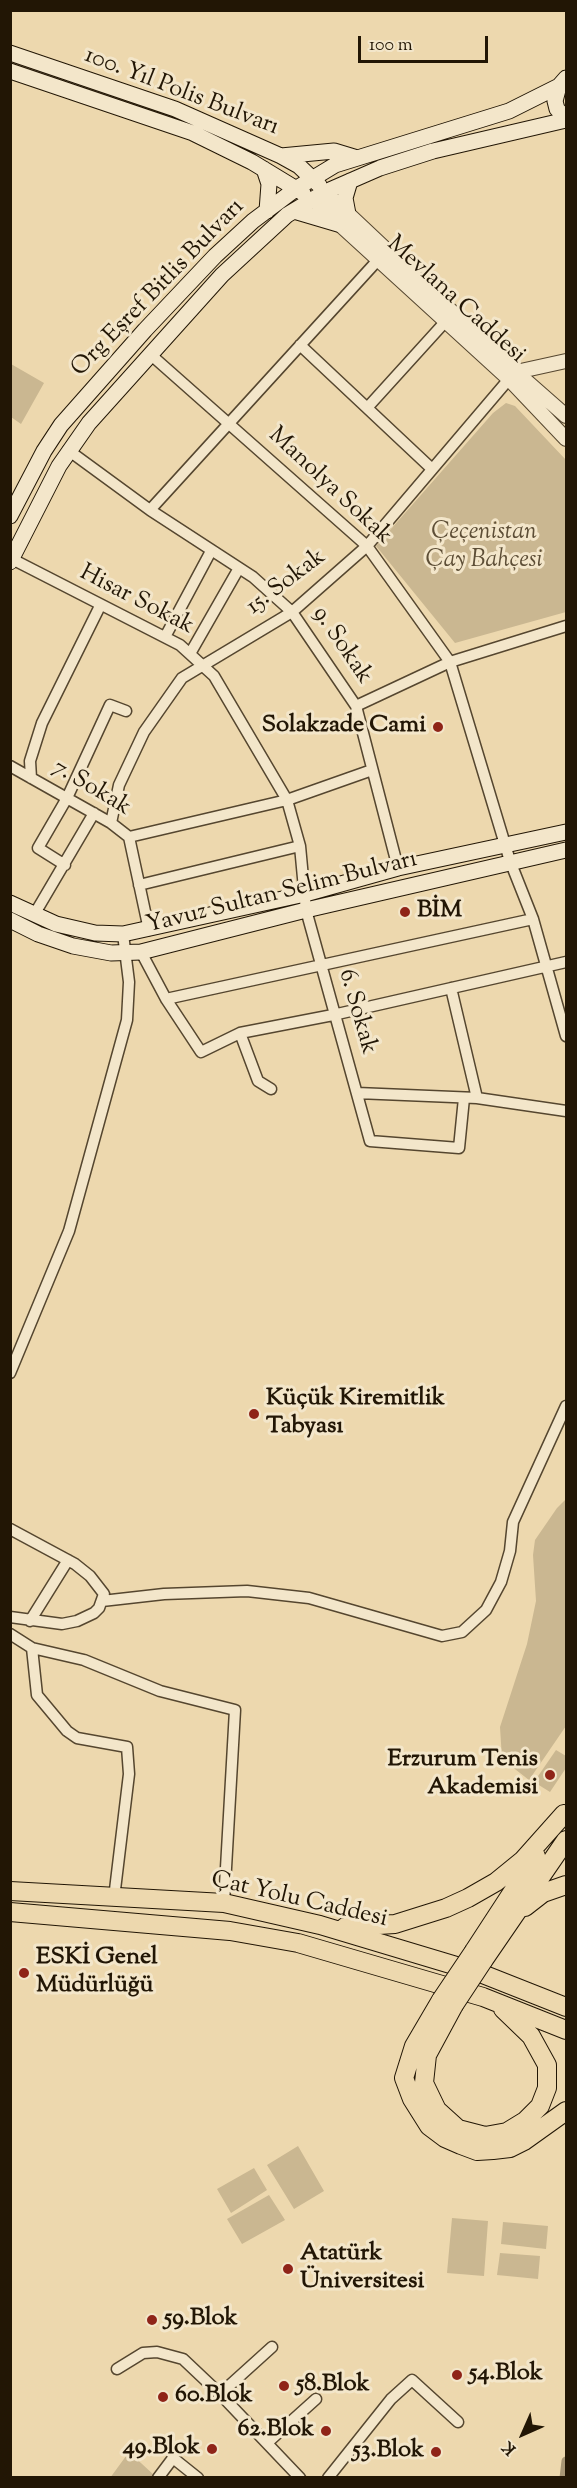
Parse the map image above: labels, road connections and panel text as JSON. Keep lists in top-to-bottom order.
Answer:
{
  "streets": {
    "highway": ["Çat Yolu Caddesi"],
    "main road": ["100. Yıl Polis Bulvarı", "Org Eşref Bitlis Bulvarı", "Yavuz Sultan Selim Bulvarı"],
    "street": [
      "Mevlana Caddesi",
      "Manolya Sokak",
      "15. Sokak",
      "Hisar Sokak",
      "9. Sokak",
      "7. Sokak",
      "6. Sokak"
    ]
  },
  "crossings": [
    ["100. Yıl Polis Bulvarı", "Org Eşref Bitlis Bulvarı"],
    ["100. Yıl Polis Bulvarı", "Mevlana Caddesi"],
    ["Mevlana Caddesi", "15. Sokak"],
    ["Manolya Sokak", "15. Sokak"],
    ["Manolya Sokak", "Yavuz Sultan Selim Bulvarı"],
    ["15. Sokak", "Hisar Sokak"],
    ["15. Sokak", "9. Sokak"],
    ["15. Sokak", "7. Sokak"],
    ["Hisar Sokak", "Yavuz Sultan Selim Bulvarı"],
    ["Hisar Sokak", "6. Sokak"],
    ["9. Sokak", "Yavuz Sultan Selim Bulvarı"],
    ["7. Sokak", "Yavuz Sultan Selim Bulvarı"],
    ["Yavuz Sultan Selim Bulvarı", "6. Sokak"]
  ],
  "parks": ["Çeçenistan Çay Bahçesi"],
  "places": [
    "Solakzade Cami",
    "BİM",
    "Küçük Kiremitlik Tabyası",
    "Erzurum Tenis Akademisi",
    "ESKİ Genel Müdürlüğü",
    "Atatürk Üniversitesi",
    "59.Blok",
    "54.Blok",
    "58.Blok",
    "60.Blok",
    "62.Blok",
    "49.Blok",
    "53.Blok"
  ],
  "scale_bar": "100 m",
  "north": "bottom left"
}
